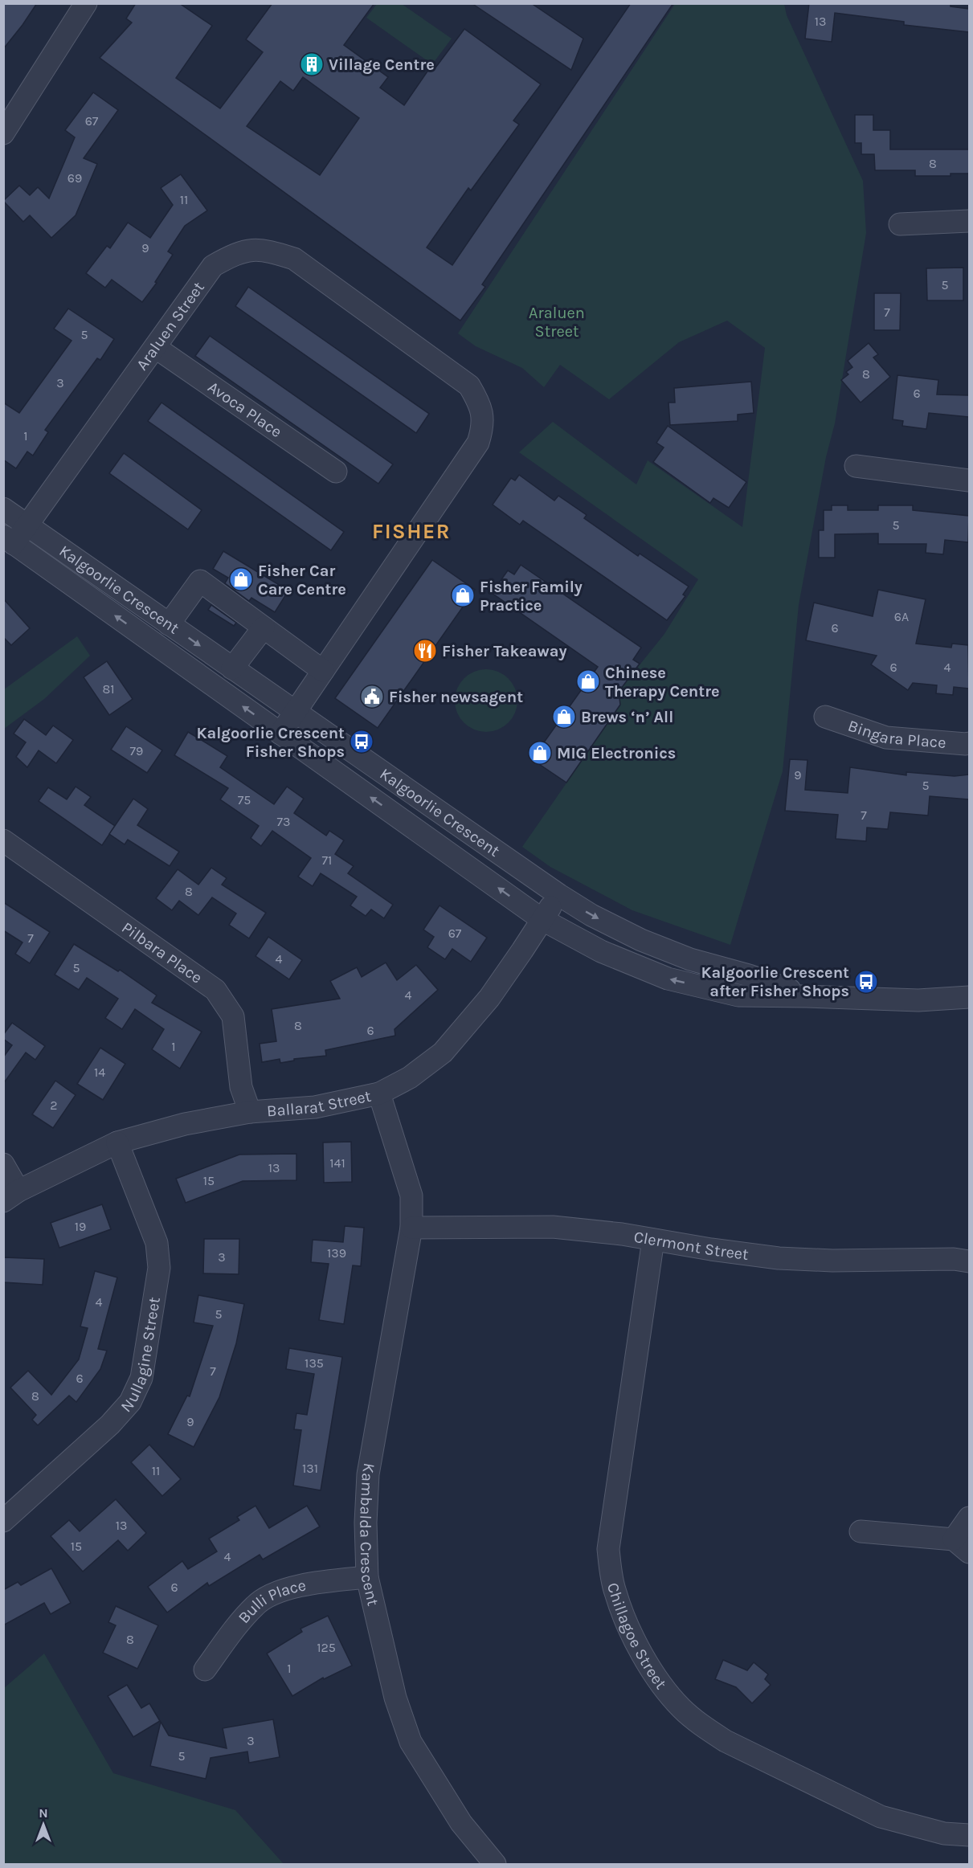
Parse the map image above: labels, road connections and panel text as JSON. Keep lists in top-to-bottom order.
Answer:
{
  "streets": {
    "street": [
      "Araluen Street",
      "Avoca Place",
      "Kalgoorlie Crescent",
      "Bingara Place",
      "Pilbara Place",
      "Ballarat Street",
      "Clermont Street",
      "Nullagine Street",
      "Kambalda Crescent",
      "Bulli Place",
      "Chillagoe Street"
    ]
  },
  "crossings": [
    ["Araluen Street", "Avoca Place"],
    ["Araluen Street", "Kalgoorlie Crescent"],
    ["Kalgoorlie Crescent", "Ballarat Street"],
    ["Pilbara Place", "Ballarat Street"],
    ["Ballarat Street", "Nullagine Street"],
    ["Ballarat Street", "Kambalda Crescent"],
    ["Clermont Street", "Kambalda Crescent"],
    ["Clermont Street", "Chillagoe Street"],
    ["Kambalda Crescent", "Bulli Place"]
  ],
  "districts": ["FISHER"],
  "parks": ["Araluen Street"],
  "places": {
    "building": ["Village Centre"],
    "shop": [
      "Fisher Car Care Centre",
      "Fisher Family Practice",
      "Chinese Therapy Centre",
      "Brews ‘n’ All",
      "MIG Electronics"
    ],
    "restaurant": ["Fisher Takeaway"],
    "public building": ["Fisher newsagent"],
    "bus stop": ["Kalgoorlie Crescent Fisher Shops", "Kalgoorlie Crescent after Fisher Shops"]
  },
  "house_numbers": [
    "13",
    "67",
    "8",
    "69",
    "11",
    "9",
    "5",
    "7",
    "5",
    "8",
    "3",
    "6",
    "1",
    "5",
    "6A",
    "6",
    "6",
    "4",
    "81",
    "79",
    "9",
    "5",
    "75",
    "7",
    "73",
    "71",
    "8",
    "67",
    "7",
    "4",
    "5",
    "4",
    "8",
    "6",
    "1",
    "14",
    "2",
    "141",
    "13",
    "15",
    "19",
    "139",
    "3",
    "4",
    "5",
    "135",
    "7",
    "6",
    "8",
    "9",
    "131",
    "11",
    "13",
    "15",
    "4",
    "6",
    "8",
    "125",
    "1",
    "3",
    "5"
  ],
  "north": "top"
}
